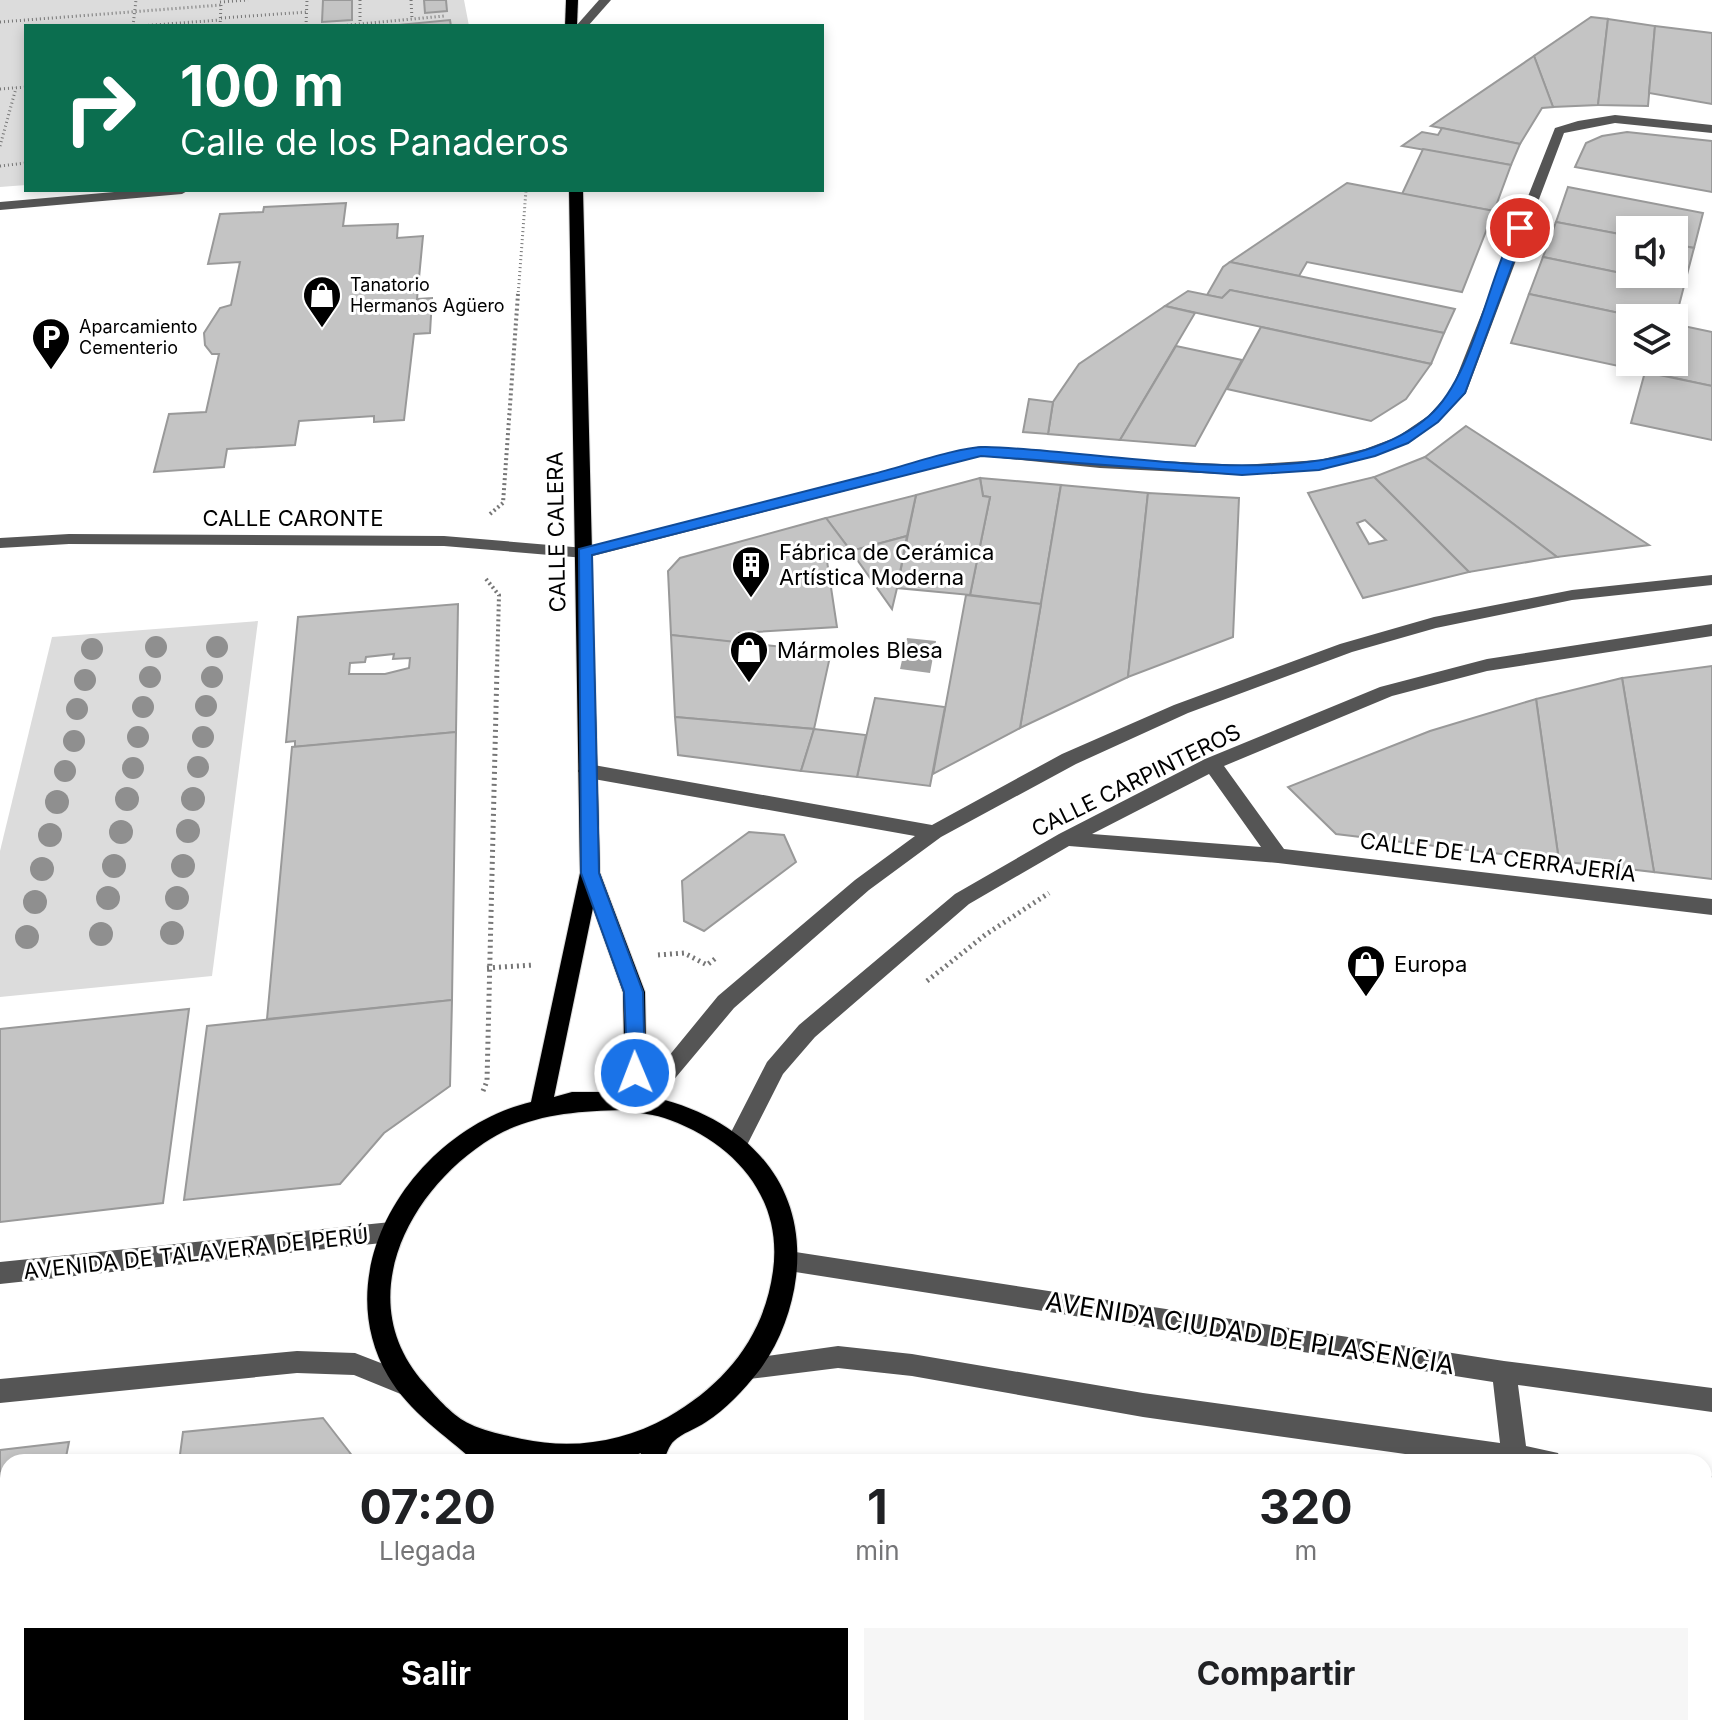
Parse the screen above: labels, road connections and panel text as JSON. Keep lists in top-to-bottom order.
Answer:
{
  "streets": {
    "main road": ["CALLE CALERA"],
    "street": [
      "CALLE CARONTE",
      "CALLE CARPINTEROS",
      "CALLE DE LA CERRAJERÍA",
      "AVENIDA DE TALAVERA DE PERÚ",
      "AVENIDA CIUDAD DE PLASENCIA"
    ]
  },
  "crossings": [
    ["CALLE CARONTE", "CALLE CALERA"],
    ["CALLE CALERA", "CALLE CARPINTEROS"],
    ["CALLE CARPINTEROS", "CALLE DE LA CERRAJERÍA"]
  ],
  "places": {
    "shop": ["Tanatorio Hermanos Agüero", "Mármoles Blesa", "Europa"],
    "parking": ["Aparcamiento Cementerio"],
    "building": ["Fábrica de Cerámica Artística Moderna"]
  },
  "page": {
    "turn": ["100 m", "Calle de los Panaderos"],
    "eta": [
      "07:20",
      "Llegada",
      "1",
      "min",
      "320",
      "m"
    ],
    "buttons": ["Salir", "Compartir"]
  }
}
